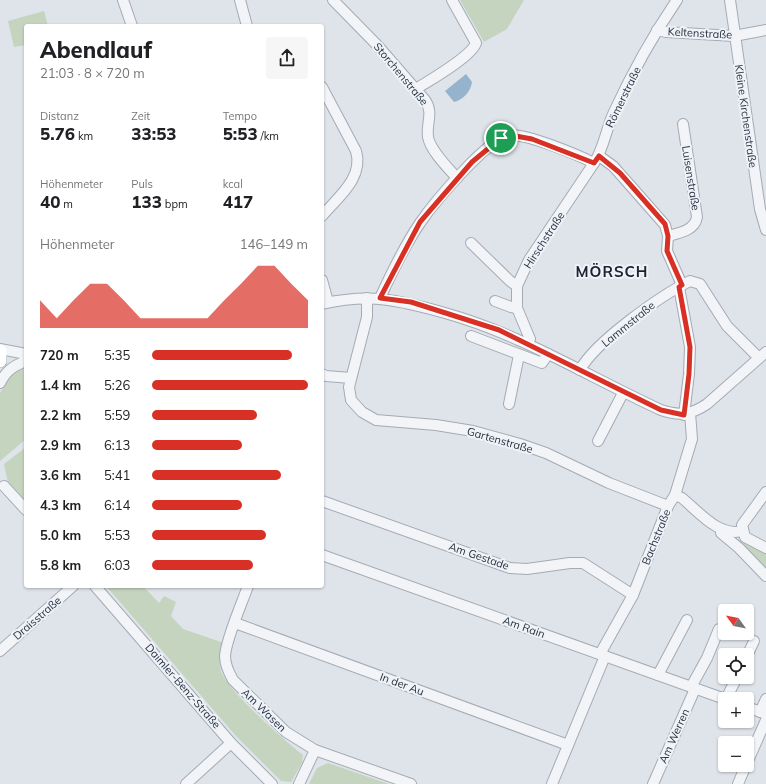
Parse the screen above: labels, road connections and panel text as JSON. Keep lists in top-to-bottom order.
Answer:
{
  "streets": {
    "street": [
      "Keltenstraße",
      "Storchenstraße",
      "Römerstraße",
      "Kleine Kirchenstraße",
      "Luisenstraße",
      "Hirschstraße",
      "Lammstraße",
      "Gartenstraße",
      "Bachstraße",
      "Am Gestade",
      "Draisstraße",
      "Am Rain",
      "In der Au",
      "Daimler-Benz-Straße",
      "Am Wasen",
      "Am Werren"
    ]
  },
  "crossings": [
    ["Keltenstraße", "Römerstraße"],
    ["Keltenstraße", "Kleine Kirchenstraße"],
    ["Römerstraße", "Hirschstraße"],
    ["Luisenstraße", "Bachstraße"],
    ["Lammstraße", "Bachstraße"],
    ["Gartenstraße", "Bachstraße"],
    ["Bachstraße", "Am Gestade"],
    ["Bachstraße", "Am Rain"],
    ["Bachstraße", "In der Au"],
    ["Am Rain", "Am Werren"],
    ["In der Au", "Am Wasen"]
  ],
  "districts": ["MÖRSCH"],
  "north": "top left",
  "page": {
    "heading": ["Abendlauf", "21:03 · 8 × 720 m"],
    "stats": [
      ["Distanz", "5.76 km"],
      ["Zeit", "33:53"],
      ["Tempo", "5:53 /km"],
      ["Höhenmeter", "40 m"],
      ["Puls", "133 bpm"],
      ["kcal", "417"]
    ],
    "chart": ["Höhenmeter", "146–149 m"],
    "list": [
      {
        "name": "720 m",
        "note": "5:35"
      },
      {
        "name": "1.4 km",
        "note": "5:26"
      },
      {
        "name": "2.2 km",
        "note": "5:59"
      },
      {
        "name": "2.9 km",
        "note": "6:13"
      },
      {
        "name": "3.6 km",
        "note": "5:41"
      },
      {
        "name": "4.3 km",
        "note": "6:14"
      },
      {
        "name": "5.0 km",
        "note": "5:53"
      },
      {
        "name": "5.8 km",
        "note": "6:03"
      }
    ],
    "map_buttons": ["+", "−"]
  }
}
